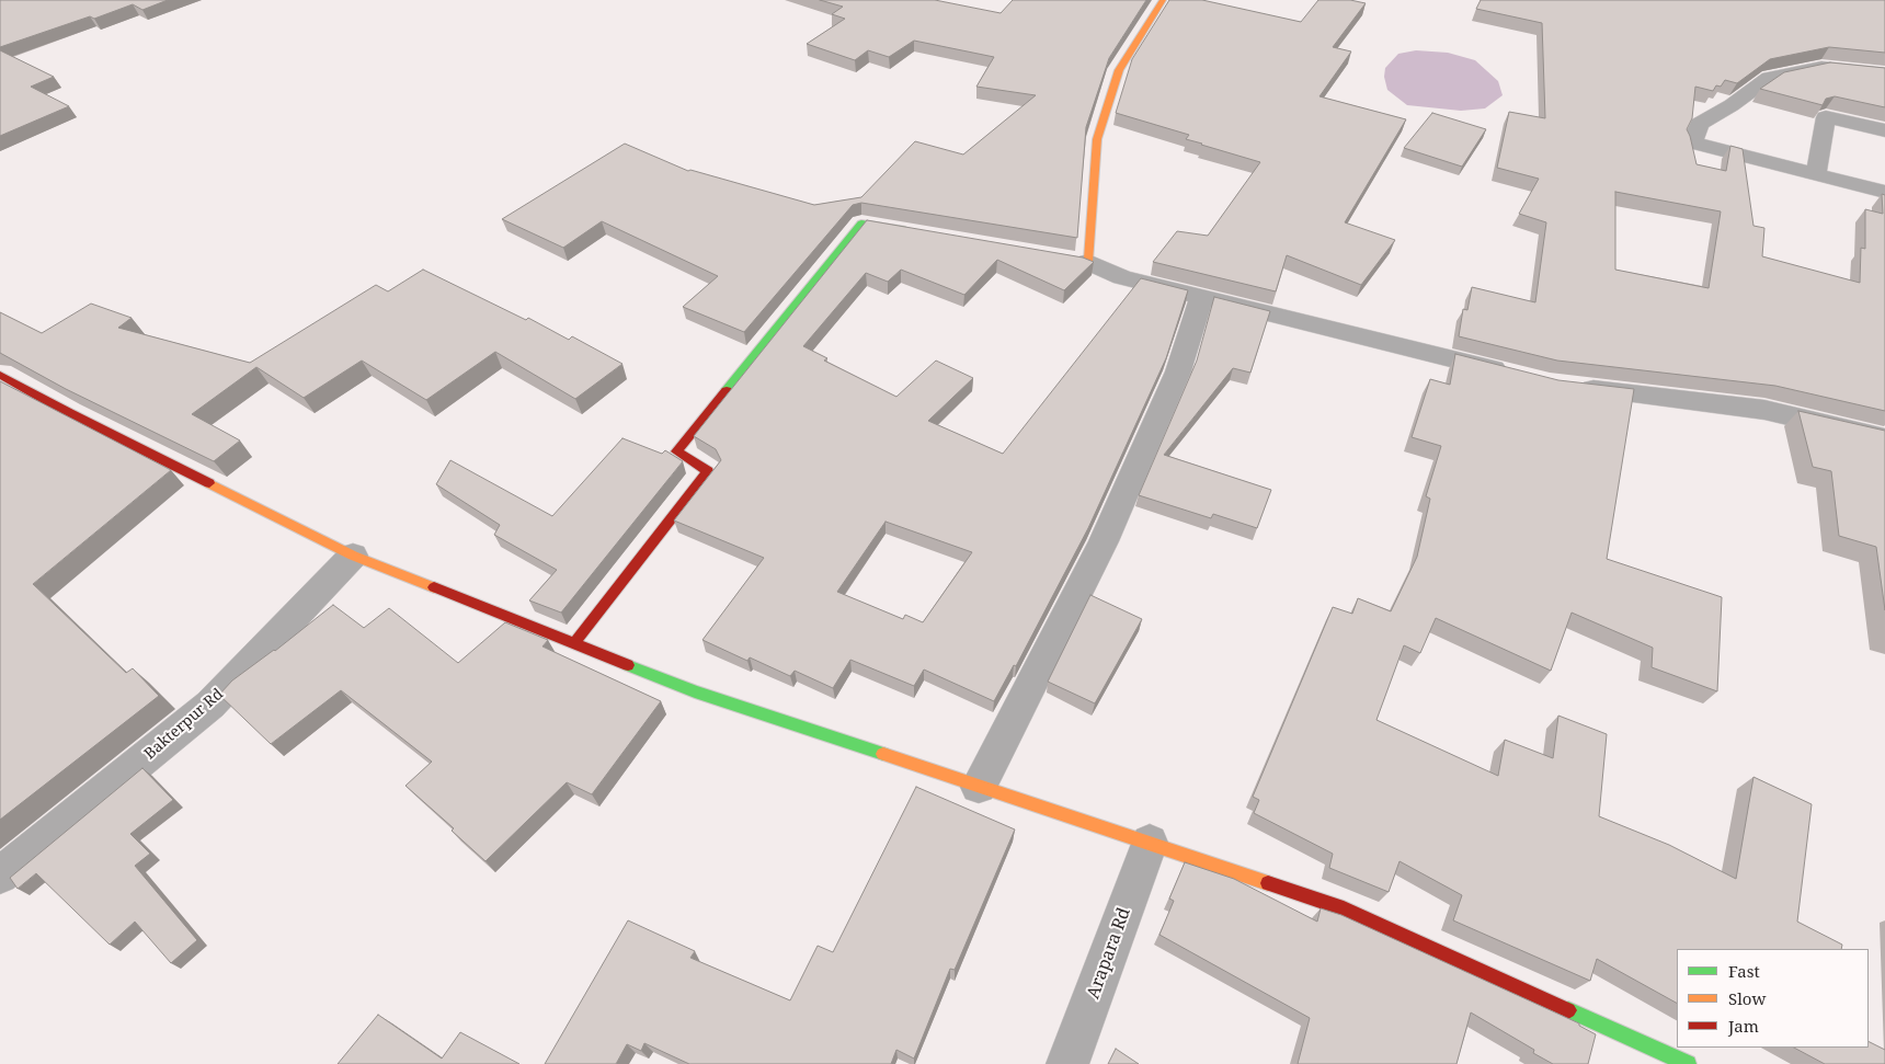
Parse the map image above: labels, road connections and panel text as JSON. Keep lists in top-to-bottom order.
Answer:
{
  "streets": {
    "street": ["Bakterpur Rd", "Arapara Rd"]
  },
  "legend": ["Fast", "Slow", "Jam"]
}
